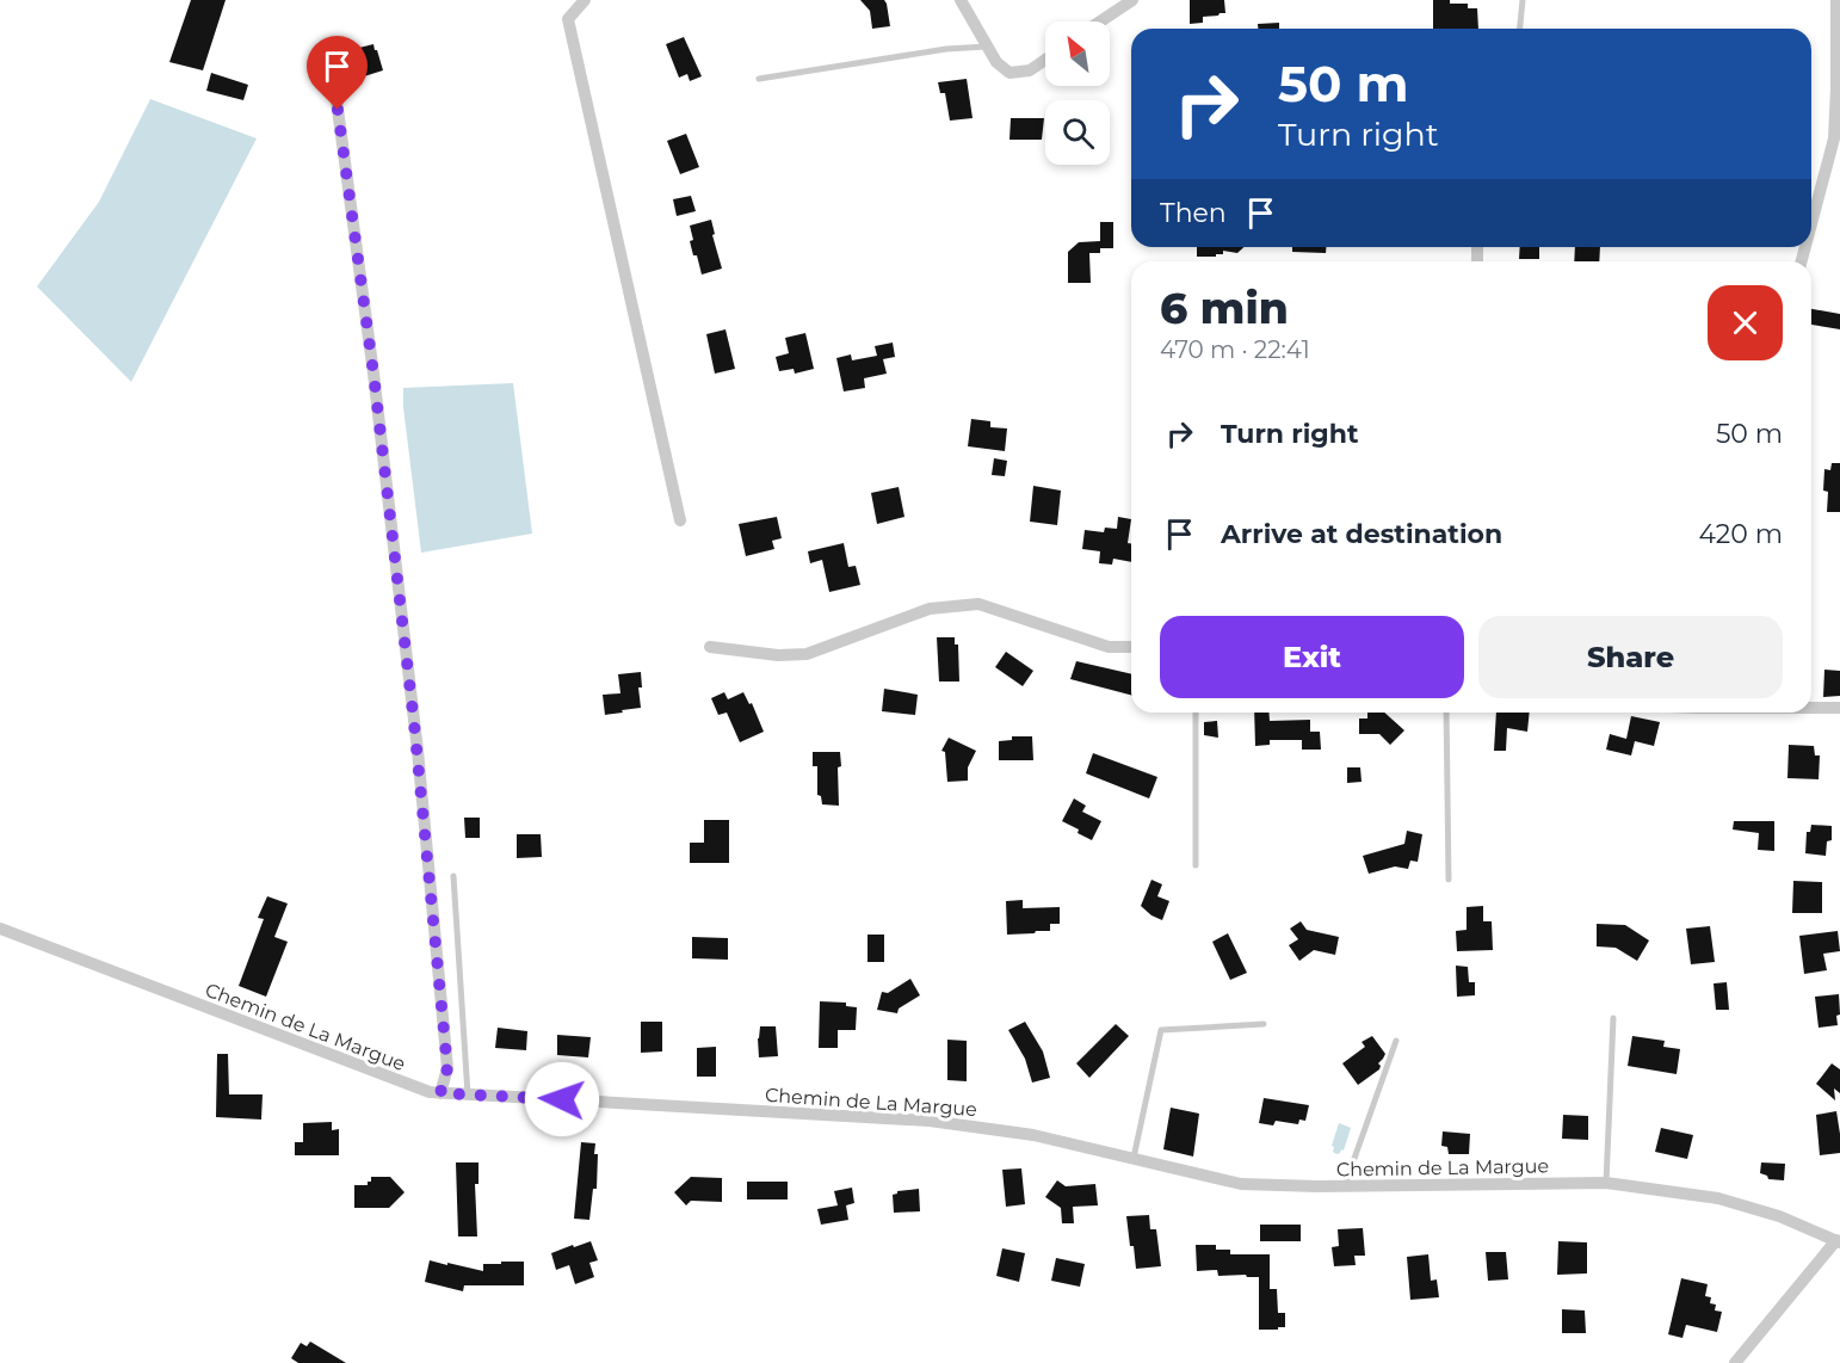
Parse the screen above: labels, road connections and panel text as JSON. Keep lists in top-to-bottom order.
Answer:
{
  "streets": {
    "street": ["Chemin de La Margue"]
  },
  "north": "top left",
  "page": {
    "turn": ["50 m", "Turn right"],
    "then": "Then",
    "heading": ["6 min", "470 m · 22:41"],
    "list": [
      {
        "name": "Turn right",
        "value": "50 m"
      },
      {
        "name": "Arrive at destination",
        "value": "420 m"
      }
    ],
    "buttons": ["Exit", "Share"]
  }
}
